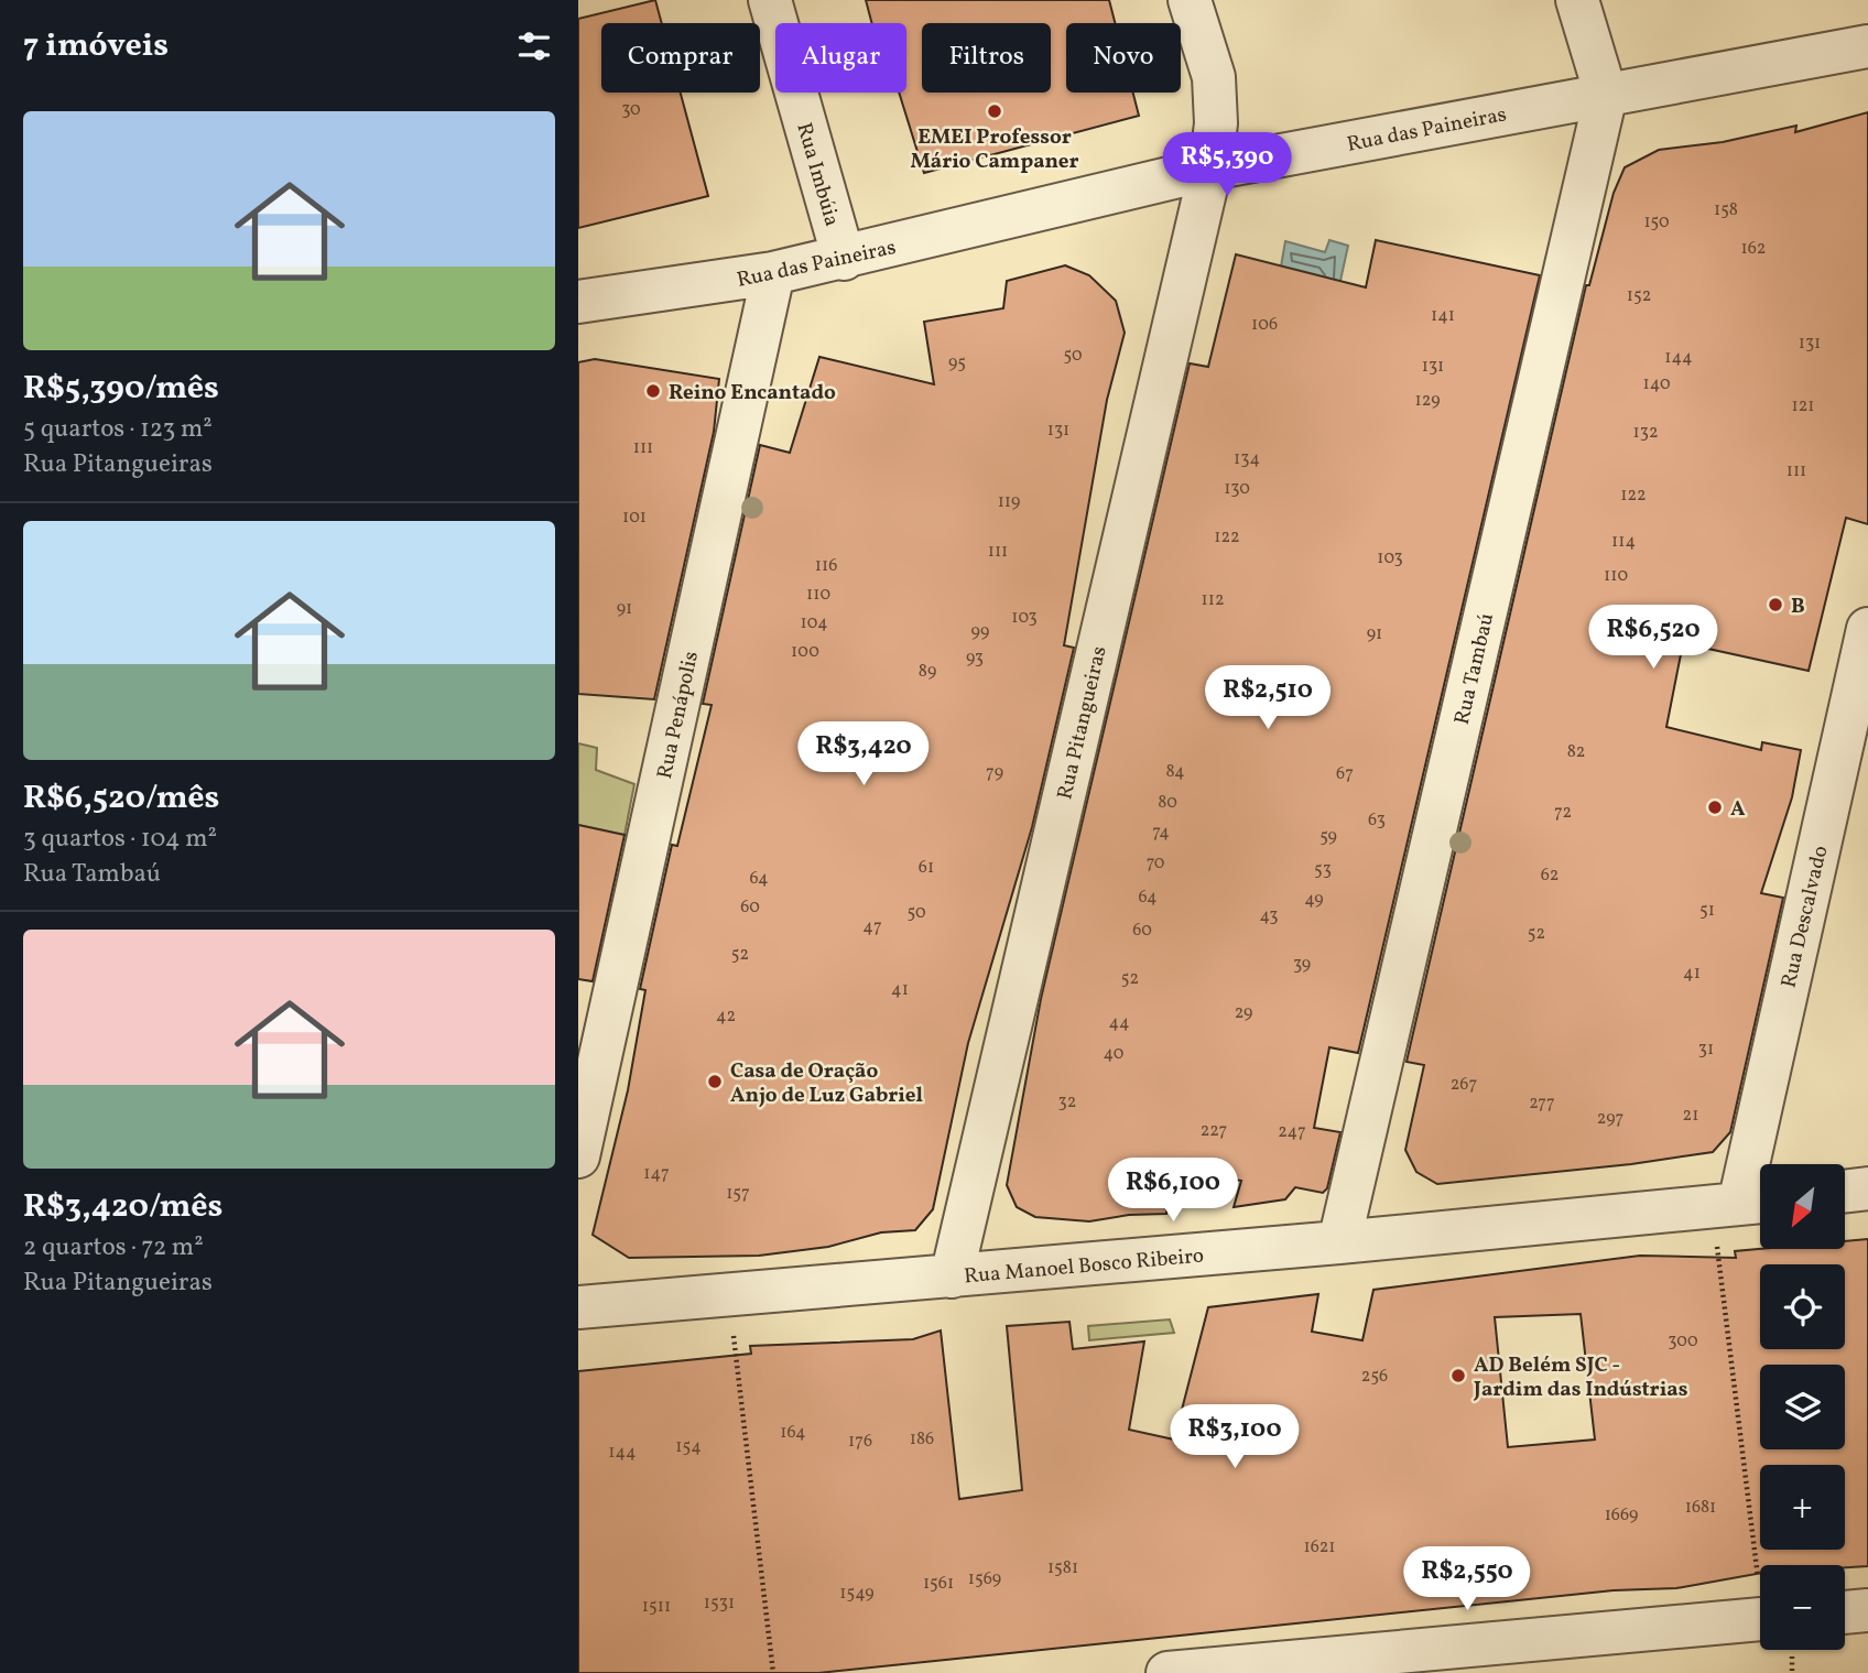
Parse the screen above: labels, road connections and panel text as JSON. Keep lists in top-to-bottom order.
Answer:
{
  "streets": {
    "street": [
      "Rua das Paineiras",
      "Rua Imbúia",
      "Rua Tambaú",
      "Rua Penápolis",
      "Rua Pitangueiras",
      "Rua Descalvado",
      "Rua Manoel Bosco Ribeiro"
    ]
  },
  "crossings": [
    ["Rua das Paineiras", "Rua Imbúia"],
    ["Rua das Paineiras", "Rua Tambaú"],
    ["Rua das Paineiras", "Rua Penápolis"],
    ["Rua das Paineiras", "Rua Pitangueiras"],
    ["Rua Tambaú", "Rua Manoel Bosco Ribeiro"],
    ["Rua Pitangueiras", "Rua Manoel Bosco Ribeiro"],
    ["Rua Descalvado", "Rua Manoel Bosco Ribeiro"]
  ],
  "places": [
    "EMEI Professor Mário Campaner",
    "Reino Encantado",
    "B",
    "A",
    "Casa de Oração Anjo de Luz Gabriel",
    "AD Belém SJC - Jardim das Indústrias"
  ],
  "house_numbers": [
    "30",
    "158",
    "150",
    "162",
    "152",
    "141",
    "106",
    "131",
    "50",
    "144",
    "95",
    "131",
    "140",
    "129",
    "121",
    "131",
    "132",
    "111",
    "134",
    "111",
    "130",
    "122",
    "119",
    "101",
    "122",
    "114",
    "111",
    "103",
    "116",
    "110",
    "110",
    "112",
    "91",
    "103",
    "104",
    "99",
    "91",
    "100",
    "93",
    "89",
    "82",
    "84",
    "79",
    "67",
    "80",
    "72",
    "63",
    "74",
    "59",
    "70",
    "61",
    "53",
    "62",
    "64",
    "64",
    "49",
    "60",
    "51",
    "50",
    "43",
    "47",
    "60",
    "52",
    "52",
    "39",
    "41",
    "52",
    "41",
    "29",
    "42",
    "44",
    "31",
    "40",
    "267",
    "32",
    "277",
    "21",
    "297",
    "227",
    "247",
    "147",
    "157",
    "300",
    "256",
    "164",
    "186",
    "176",
    "154",
    "144",
    "1681",
    "1669",
    "1621",
    "1581",
    "1569",
    "1561",
    "1549",
    "1531",
    "1511"
  ],
  "north": "bottom left",
  "page": {
    "heading": "7 imóveis",
    "chip": [
      "Comprar",
      "Alugar",
      "Filtros",
      "Novo"
    ],
    "list": [
      {
        "name": "R$5,390/mês",
        "note": "5 quartos · 123 m² · Rua Pitangueiras"
      },
      {
        "name": "R$6,520/mês",
        "note": "3 quartos · 104 m² · Rua Tambaú"
      },
      {
        "name": "R$3,420/mês",
        "note": "2 quartos · 72 m² · Rua Pitangueiras"
      }
    ],
    "price": [
      "R$5,390",
      "R$6,520",
      "R$2,510",
      "R$3,420",
      "R$6,100",
      "R$3,100",
      "R$2,550"
    ],
    "map_buttons": ["+", "−"]
  }
}
